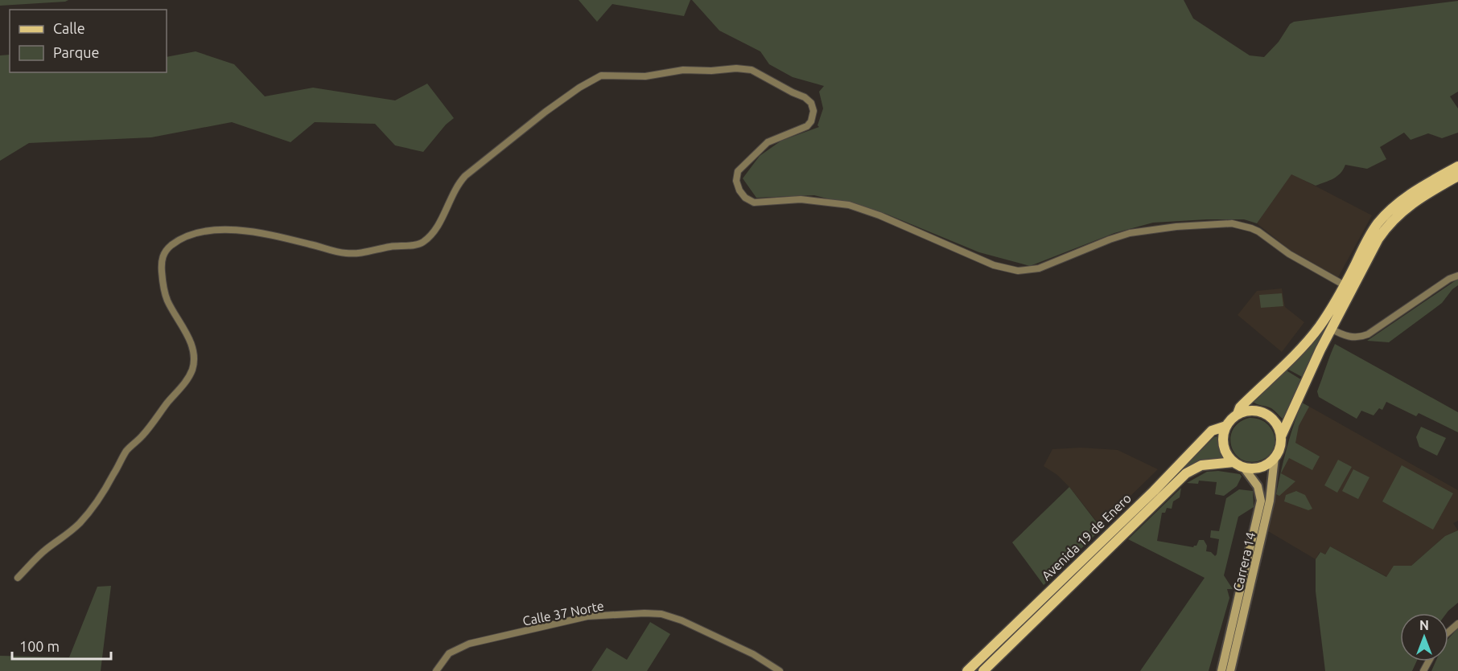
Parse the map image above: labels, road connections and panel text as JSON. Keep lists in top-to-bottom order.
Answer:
{
  "streets": {
    "main road": ["Avenida 19 de Enero", "Carrera 14"],
    "street": ["Calle 37 Norte"]
  },
  "crossings": [
    ["Avenida 19 de Enero", "Carrera 14"]
  ],
  "legend": ["Calle", "Parque"],
  "scale_bar": "100 m",
  "north": "top"
}
